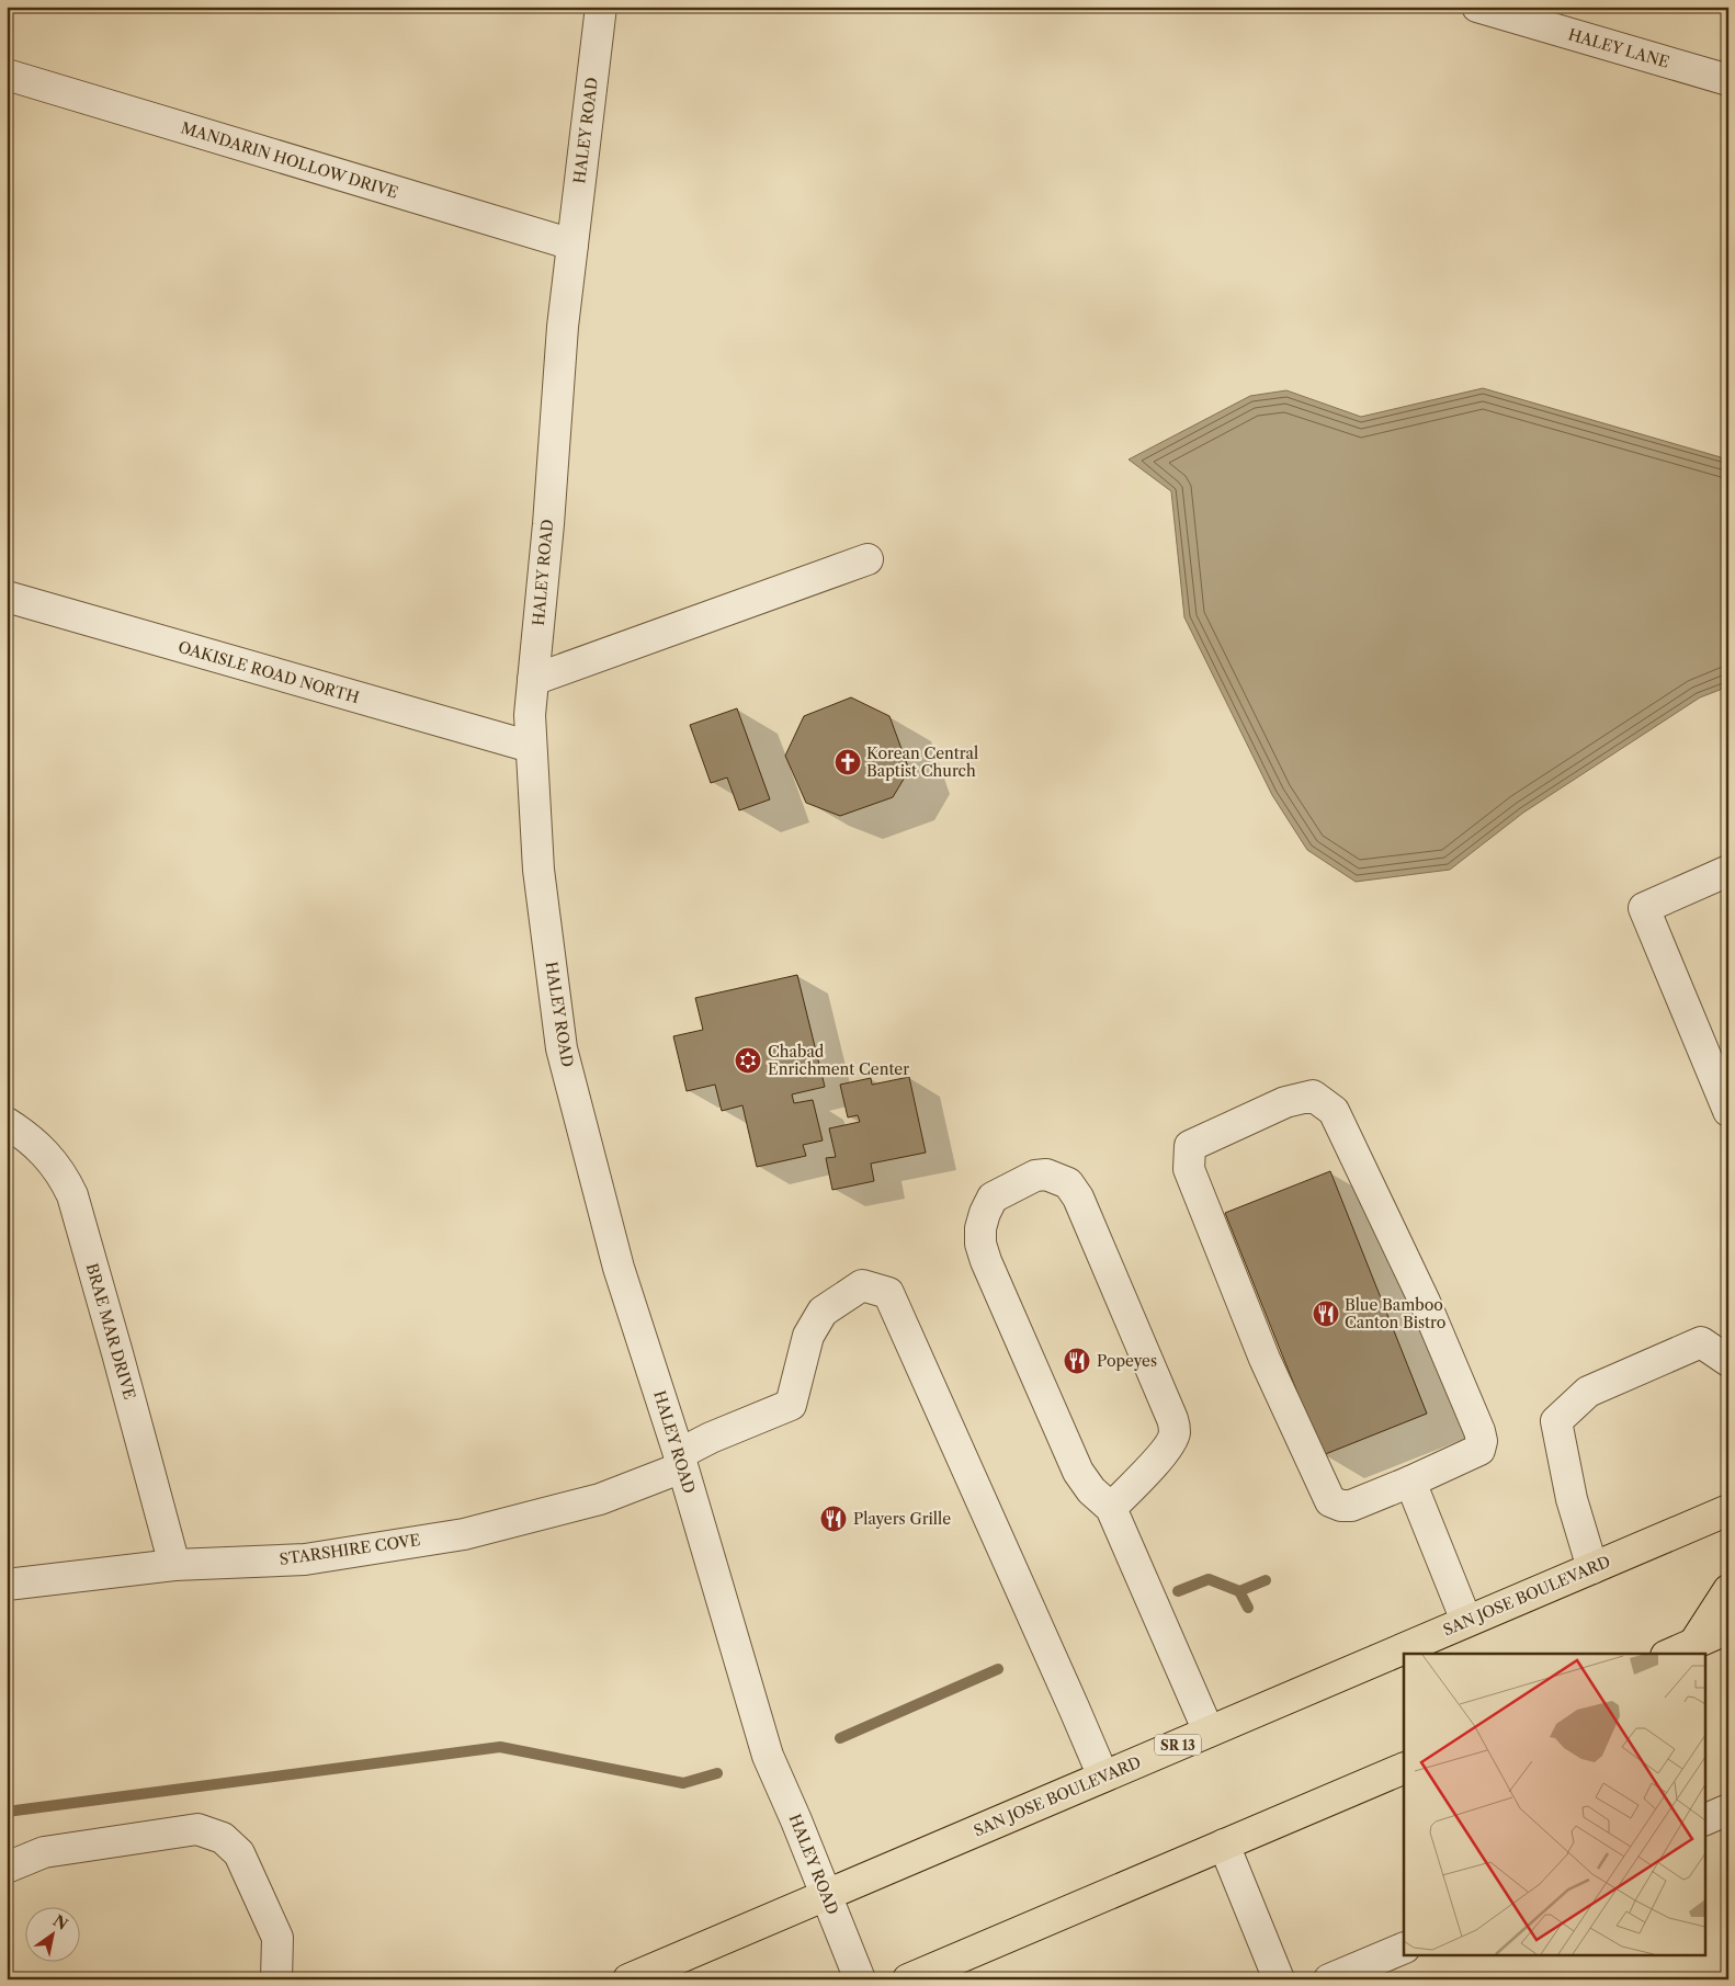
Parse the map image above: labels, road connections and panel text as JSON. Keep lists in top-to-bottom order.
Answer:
{
  "streets": {
    "main road": ["SAN JOSE BOULEVARD", "SR 13"],
    "street": [
      "HALEY LANE",
      "HALEY ROAD",
      "MANDARIN HOLLOW DRIVE",
      "OAKISLE ROAD NORTH",
      "BRAE MAR DRIVE",
      "STARSHIRE COVE"
    ]
  },
  "crossings": [
    ["HALEY ROAD", "MANDARIN HOLLOW DRIVE"],
    ["HALEY ROAD", "OAKISLE ROAD NORTH"],
    ["HALEY ROAD", "STARSHIRE COVE"],
    ["HALEY ROAD", "SAN JOSE BOULEVARD"],
    ["BRAE MAR DRIVE", "STARSHIRE COVE"],
    ["STARSHIRE COVE", "SAN JOSE BOULEVARD"]
  ],
  "places": {
    "church": ["Korean Central Baptist Church"],
    "synagogue": ["Chabad Enrichment Center"],
    "restaurant": ["Blue Bamboo Canton Bistro", "Popeyes", "Players Grille"]
  },
  "north": "top right"
}
